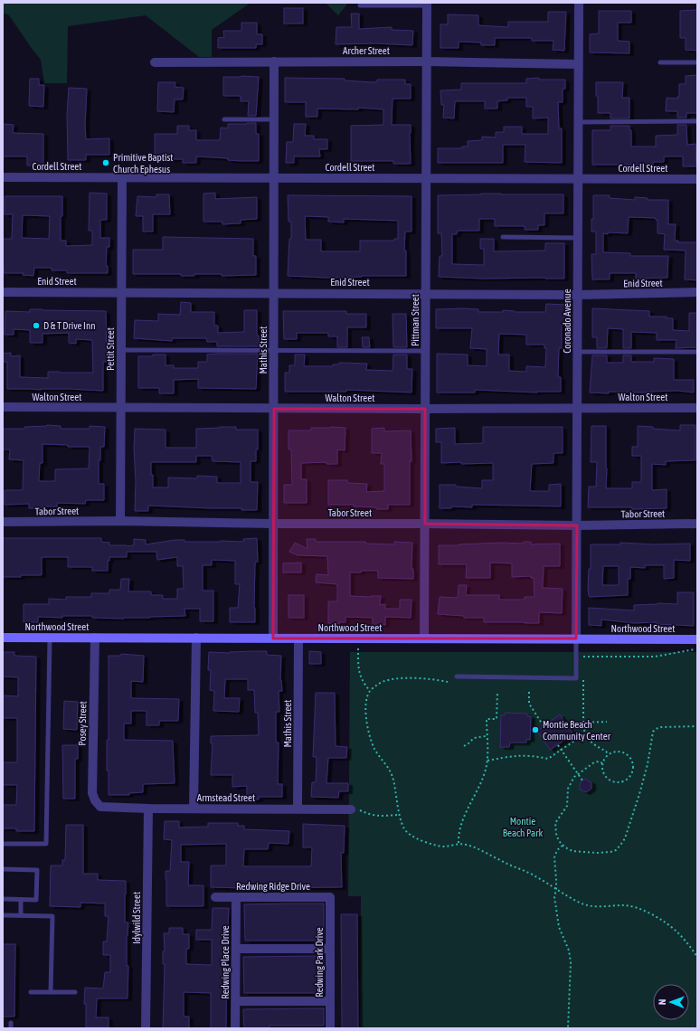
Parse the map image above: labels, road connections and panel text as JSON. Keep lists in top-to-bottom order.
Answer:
{
  "streets": {
    "street": [
      "Archer Street",
      "Cordell Street",
      "Enid Street",
      "Pittman Street",
      "Coronado Avenue",
      "Pettit Street",
      "Mathis Street",
      "Walton Street",
      "Tabor Street",
      "Northwood Street",
      "Posey Street",
      "Armstead Street",
      "Redwing Ridge Drive",
      "Idylwild Street",
      "Redwing Place Drive",
      "Redwing Park Drive"
    ]
  },
  "crossings": [
    ["Archer Street", "Pittman Street"],
    ["Archer Street", "Coronado Avenue"],
    ["Archer Street", "Mathis Street"],
    ["Cordell Street", "Pittman Street"],
    ["Cordell Street", "Coronado Avenue"],
    ["Cordell Street", "Pettit Street"],
    ["Cordell Street", "Mathis Street"],
    ["Enid Street", "Pittman Street"],
    ["Enid Street", "Coronado Avenue"],
    ["Enid Street", "Pettit Street"],
    ["Enid Street", "Mathis Street"],
    ["Pittman Street", "Walton Street"],
    ["Pittman Street", "Tabor Street"],
    ["Pittman Street", "Northwood Street"],
    ["Coronado Avenue", "Walton Street"],
    ["Coronado Avenue", "Tabor Street"],
    ["Coronado Avenue", "Northwood Street"],
    ["Pettit Street", "Walton Street"],
    ["Pettit Street", "Tabor Street"],
    ["Mathis Street", "Walton Street"],
    ["Mathis Street", "Tabor Street"],
    ["Mathis Street", "Northwood Street"],
    ["Mathis Street", "Armstead Street"],
    ["Northwood Street", "Posey Street"],
    ["Posey Street", "Armstead Street"],
    ["Armstead Street", "Idylwild Street"],
    ["Redwing Ridge Drive", "Redwing Place Drive"],
    ["Redwing Ridge Drive", "Redwing Park Drive"]
  ],
  "parks": ["Montie Beach Park"],
  "places": ["Primitive Baptist Church Ephesus", "D & T Drive Inn", "Montie Beach Community Center"],
  "north": "left"
}
